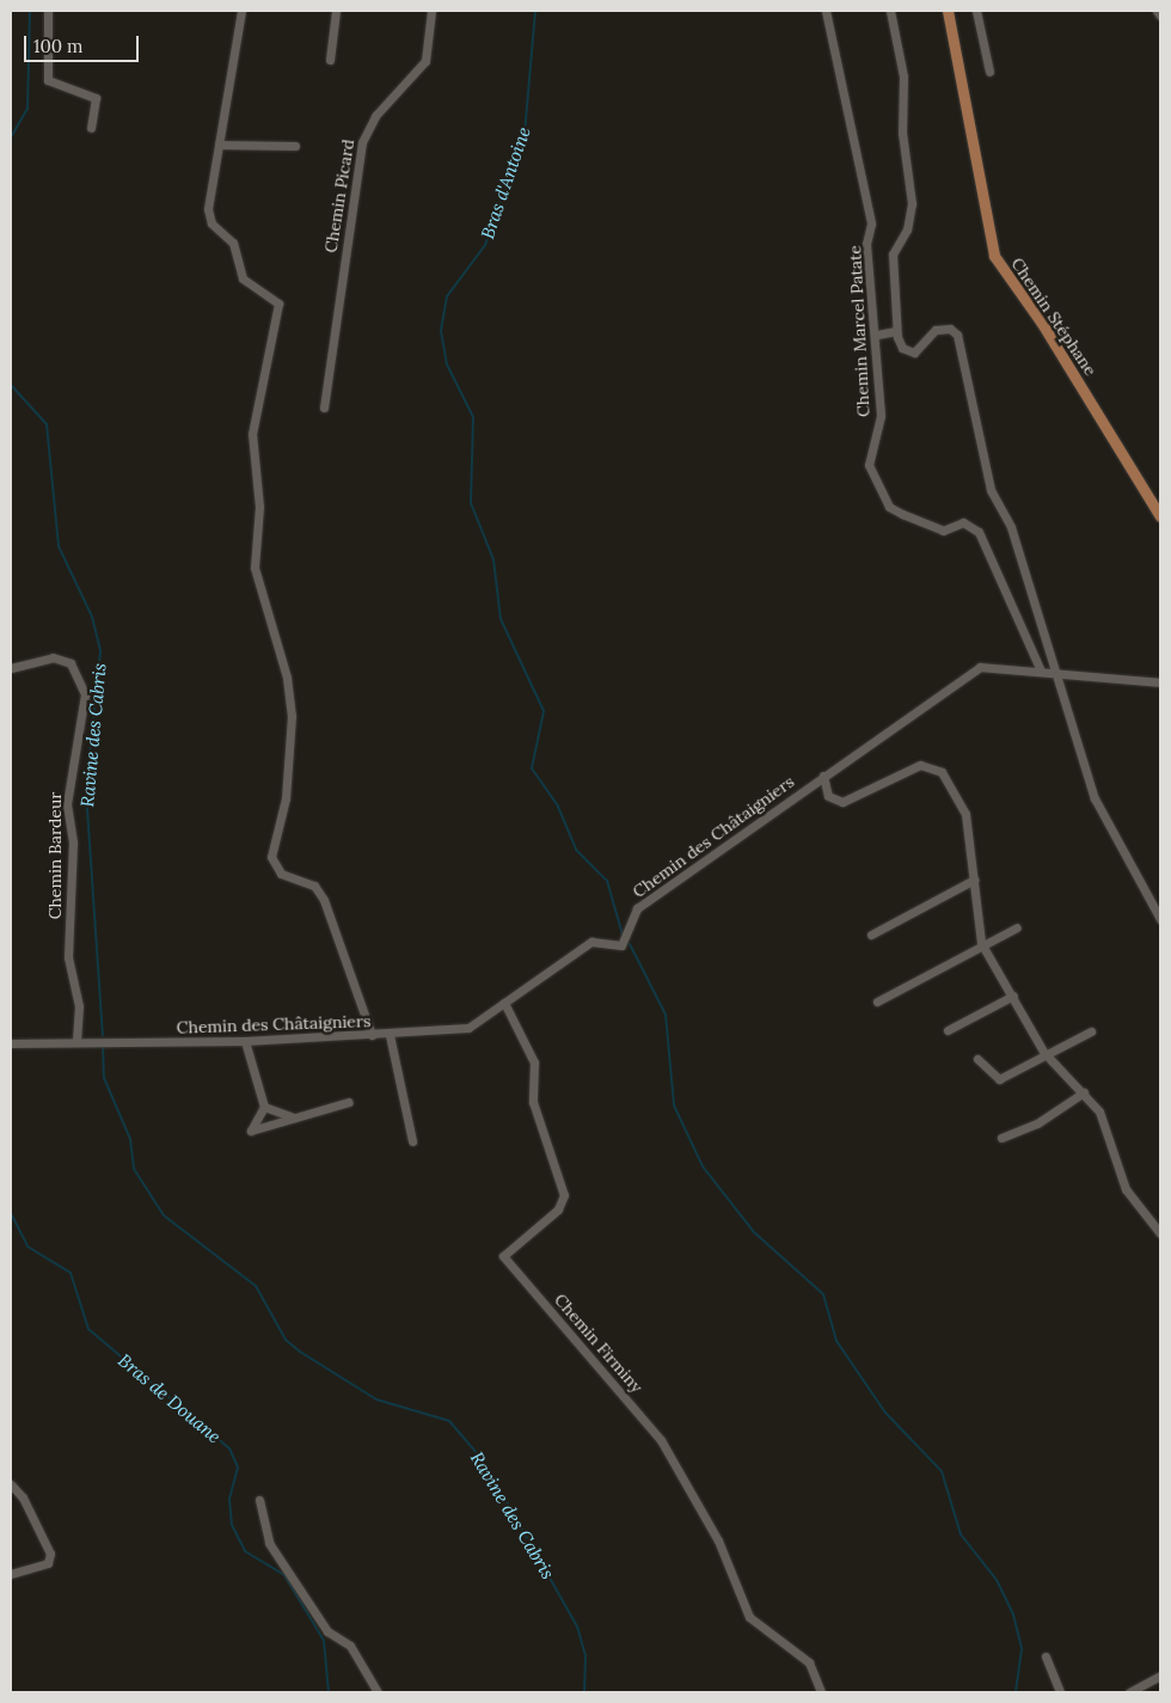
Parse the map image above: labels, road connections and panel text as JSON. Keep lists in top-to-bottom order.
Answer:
{
  "streets": {
    "main road": ["Chemin Stéphane"],
    "street": [
      "Chemin Picard",
      "Chemin Marcel Patate",
      "Chemin des Châtaigniers",
      "Chemin Bardeur",
      "Chemin Firminy"
    ]
  },
  "crossings": [
    ["Chemin Marcel Patate", "Chemin des Châtaigniers"],
    ["Chemin des Châtaigniers", "Chemin Bardeur"],
    ["Chemin des Châtaigniers", "Chemin Firminy"]
  ],
  "water": ["Bras d'Antoine", "Ravine des Cabris", "Bras de Douane"],
  "scale_bar": "100 m"
}
